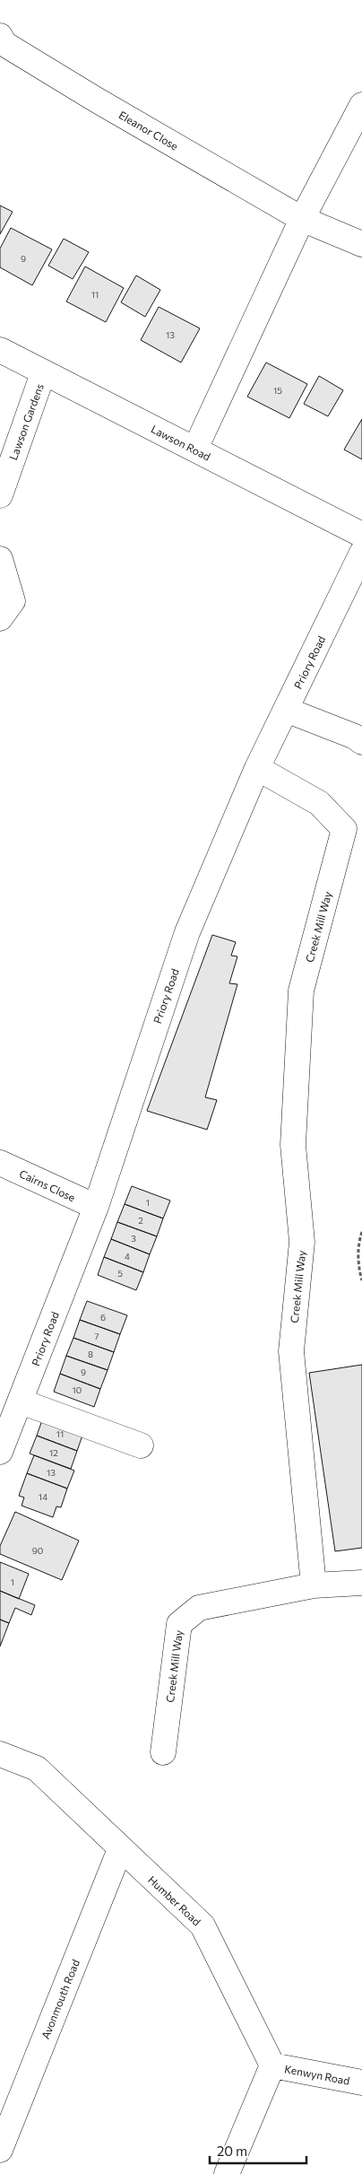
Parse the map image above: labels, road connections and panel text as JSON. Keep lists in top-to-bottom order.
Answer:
{
  "streets": {
    "street": [
      "Eleanor Close",
      "Lawson Gardens",
      "Lawson Road",
      "Priory Road",
      "Creek Mill Way",
      "Cairns Close",
      "Humber Road",
      "Avonmouth Road",
      "Kenwyn Road"
    ]
  },
  "crossings": [
    ["Lawson Gardens", "Lawson Road"],
    ["Priory Road", "Creek Mill Way"],
    ["Priory Road", "Cairns Close"],
    ["Humber Road", "Avonmouth Road"],
    ["Humber Road", "Kenwyn Road"]
  ],
  "house_numbers": [
    "9",
    "11",
    "13",
    "15",
    "1",
    "2",
    "3",
    "4",
    "5",
    "6",
    "7",
    "8",
    "9",
    "10",
    "11",
    "12",
    "13",
    "14",
    "90",
    "1"
  ],
  "scale_bar": "20 m"
}
